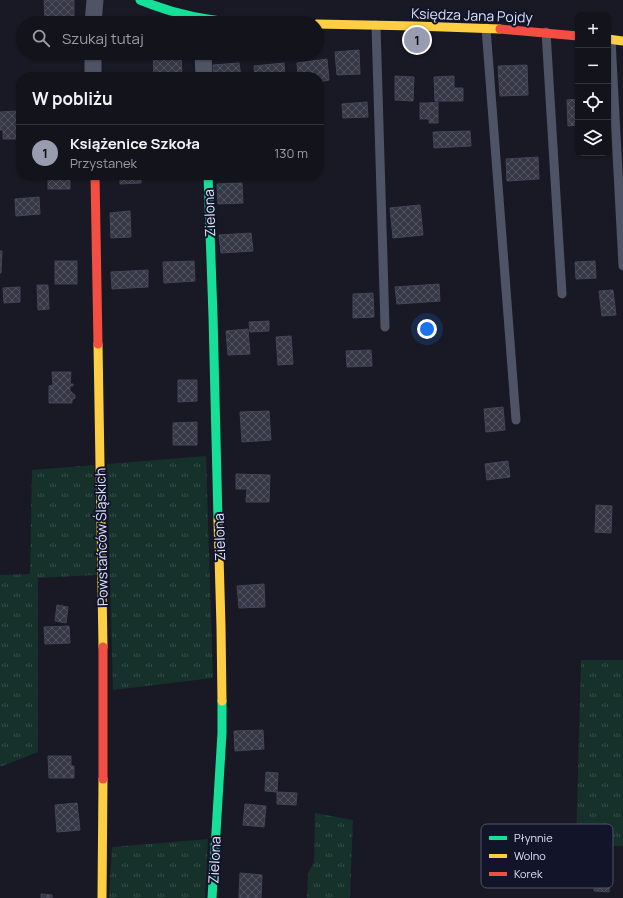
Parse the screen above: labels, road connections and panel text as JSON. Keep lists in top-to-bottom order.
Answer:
{
  "streets": {
    "street": ["Księdza Jana Pojdy", "Zielona", "Powstańców Śląskich"]
  },
  "legend": ["Płynnie", "Wolno", "Korek"],
  "page": {
    "map_buttons": ["+", "−"],
    "search": "Szukaj tutaj",
    "pins": "1",
    "heading": "W pobliżu",
    "list": [
      {
        "mark": "1",
        "name": "Książenice Szkoła",
        "note": "Przystanek",
        "value": "130 m"
      }
    ]
  }
}
